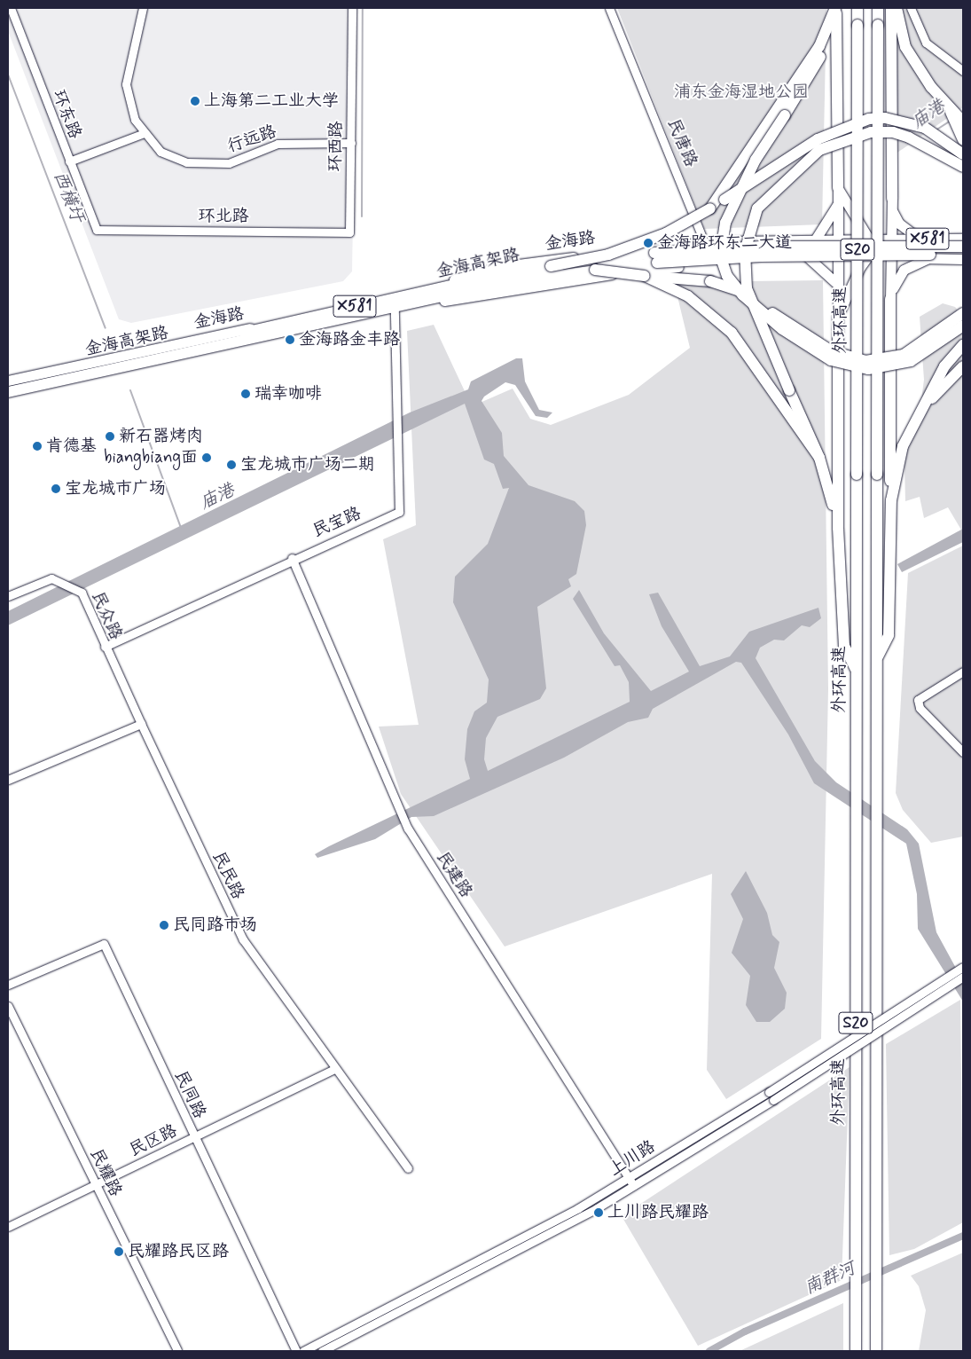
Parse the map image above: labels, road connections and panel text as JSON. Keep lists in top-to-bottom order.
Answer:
{
  "streets": {
    "highway": ["S20", "金海高架路", "外环高速"],
    "main road": ["X581", "金海路"],
    "street": [
      "环东路",
      "行远路",
      "民唐路",
      "环西路",
      "环北路",
      "民宝路",
      "民众路",
      "民建路",
      "民民路",
      "民同路",
      "民区路",
      "上川路",
      "民耀路"
    ]
  },
  "crossings": [
    ["环东路", "环北路"],
    ["行远路", "环西路"],
    ["民唐路", "金海路"],
    ["环西路", "环北路"],
    ["金海路", "民宝路"],
    ["民宝路", "民众路"],
    ["民宝路", "民建路"],
    ["民众路", "民民路"],
    ["民建路", "上川路"],
    ["民民路", "民区路"],
    ["民同路", "民区路"],
    ["民区路", "民耀路"]
  ],
  "water": ["庙港", "西横圩", "南群河"],
  "parks": ["浦东金海湿地公园"],
  "places": [
    "上海第二工业大学",
    "金海路环东二大道",
    "金海路金丰路",
    "瑞幸咖啡",
    "新石器烤肉",
    "肯德基",
    "biangbiang面",
    "宝龙城市广场二期",
    "宝龙城市广场",
    "民同路市场",
    "上川路民耀路",
    "民耀路民区路"
  ]
}
